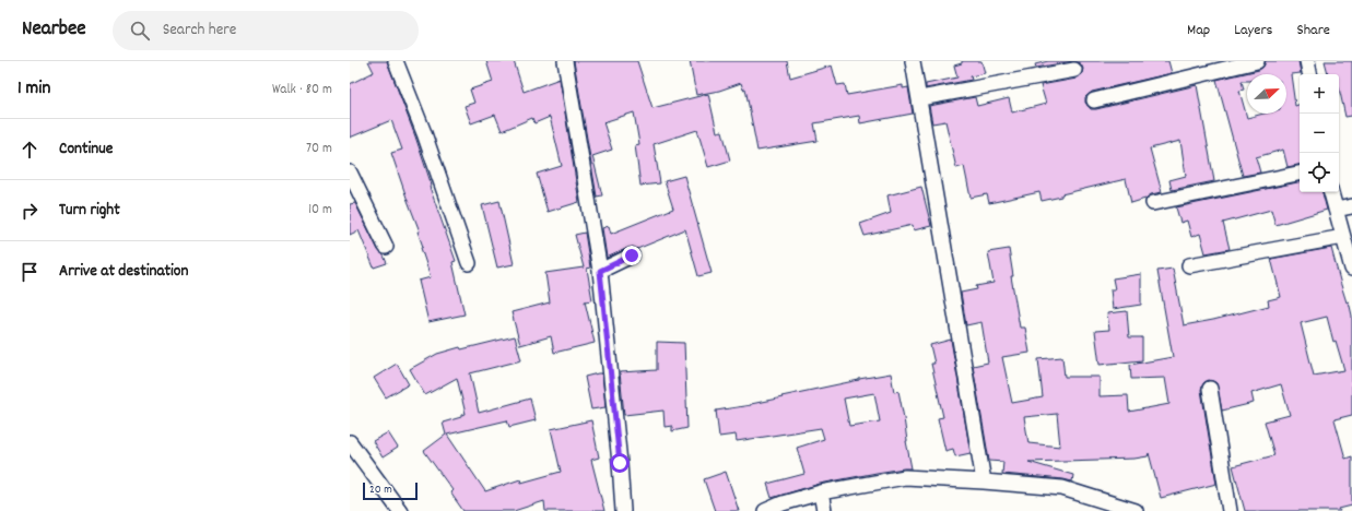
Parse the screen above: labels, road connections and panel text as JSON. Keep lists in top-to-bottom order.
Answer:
{
  "scale_bar": "20 m",
  "north": "top right",
  "page": {
    "header": "Nearbee",
    "search": "Search here",
    "nav": ["Map", "Layers", "Share"],
    "heading": ["1 min", "Walk · 80 m"],
    "map_buttons": ["+", "−"],
    "list": [
      ["Continue", "70 m"],
      ["Turn right", "10 m"],
      "Arrive at destination"
    ],
    "scale": "20 m"
  }
}
